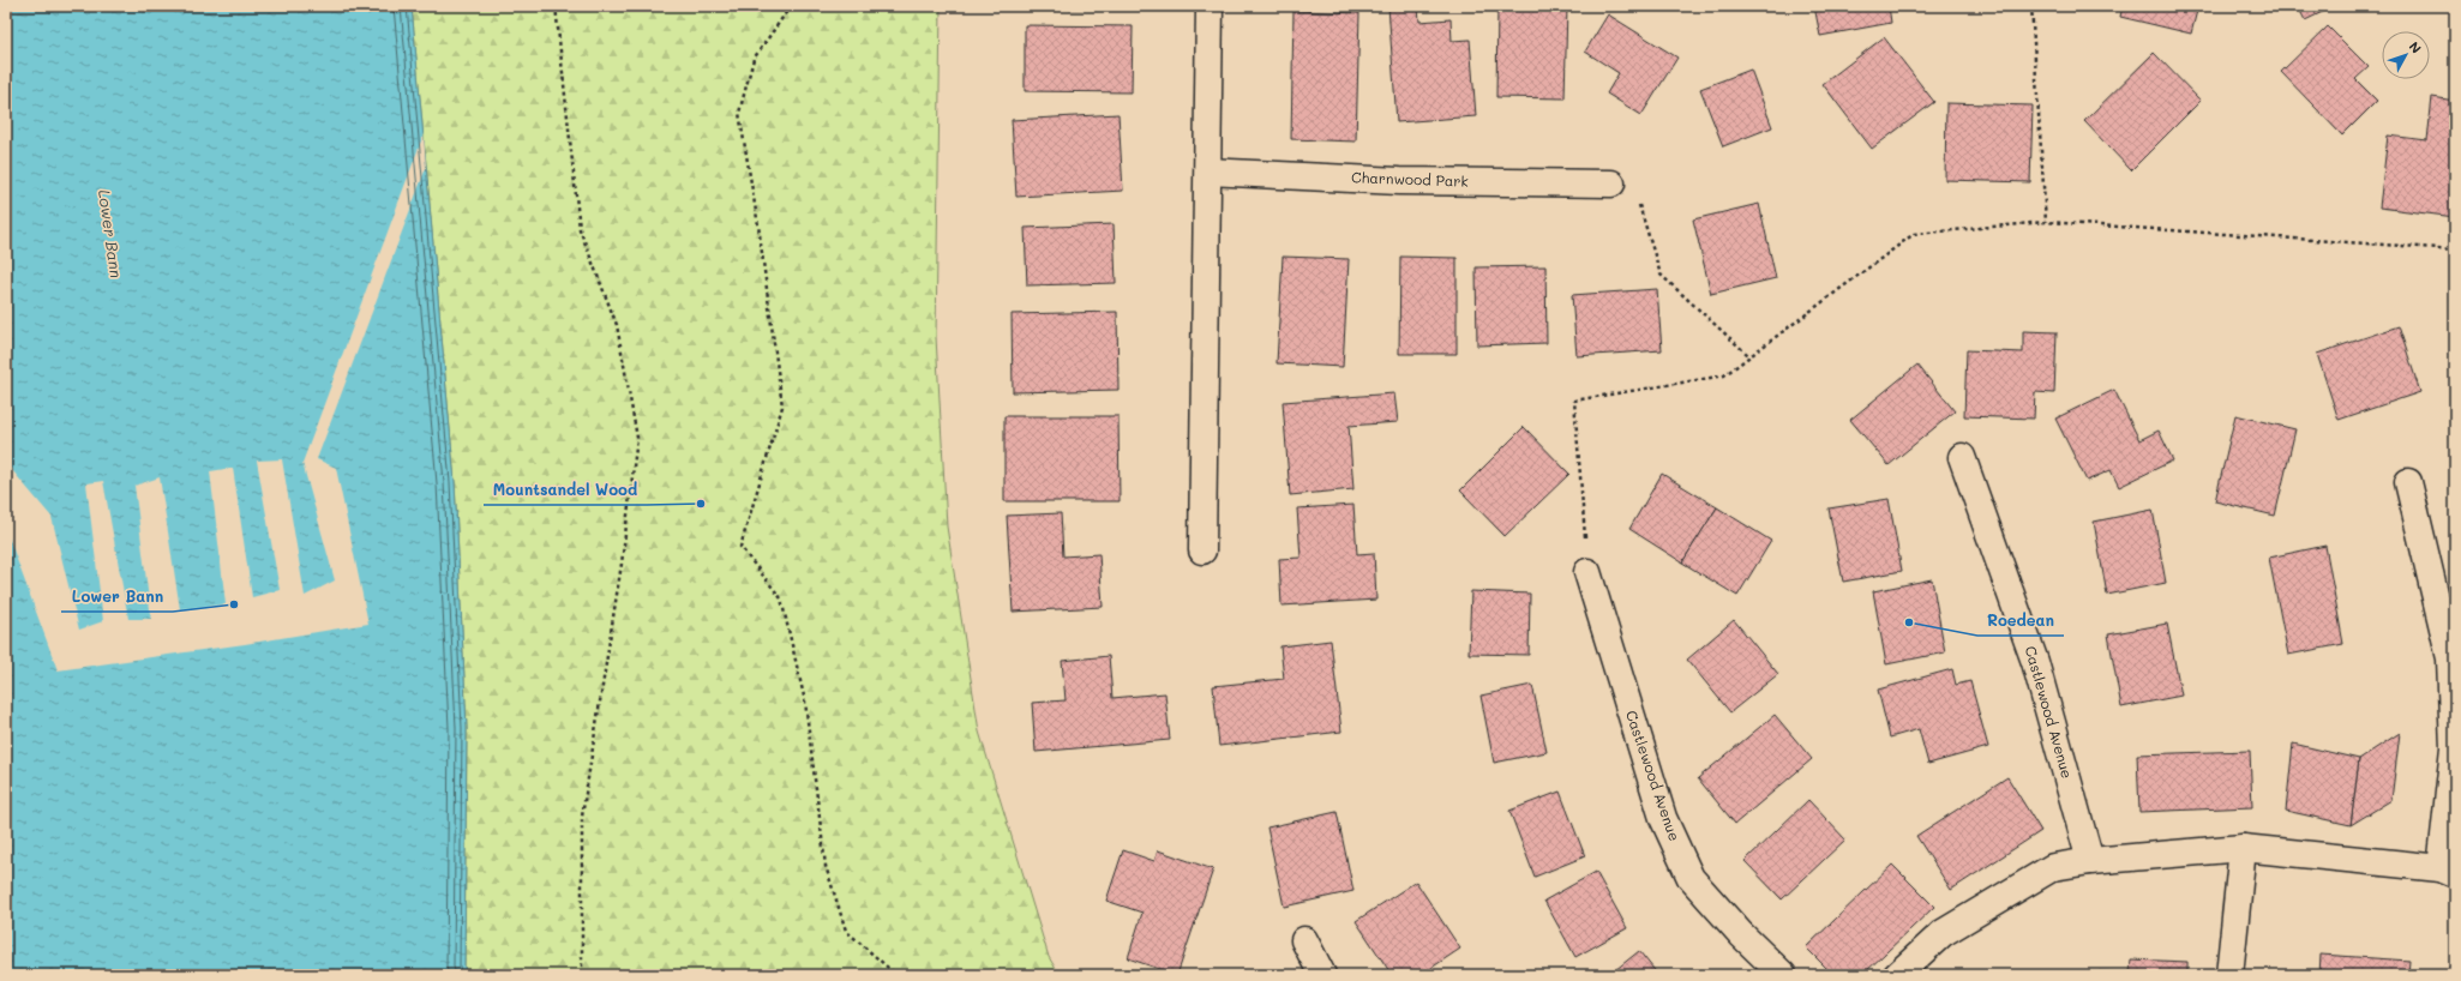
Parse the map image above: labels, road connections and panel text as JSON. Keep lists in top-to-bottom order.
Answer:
{
  "streets": {
    "street": ["Charnwood Park", "Castlewood Avenue"]
  },
  "water": ["Lower Bann"],
  "places": ["Mountsandel Wood", "Lower Bann", "Roedean"],
  "north": "top right"
}
